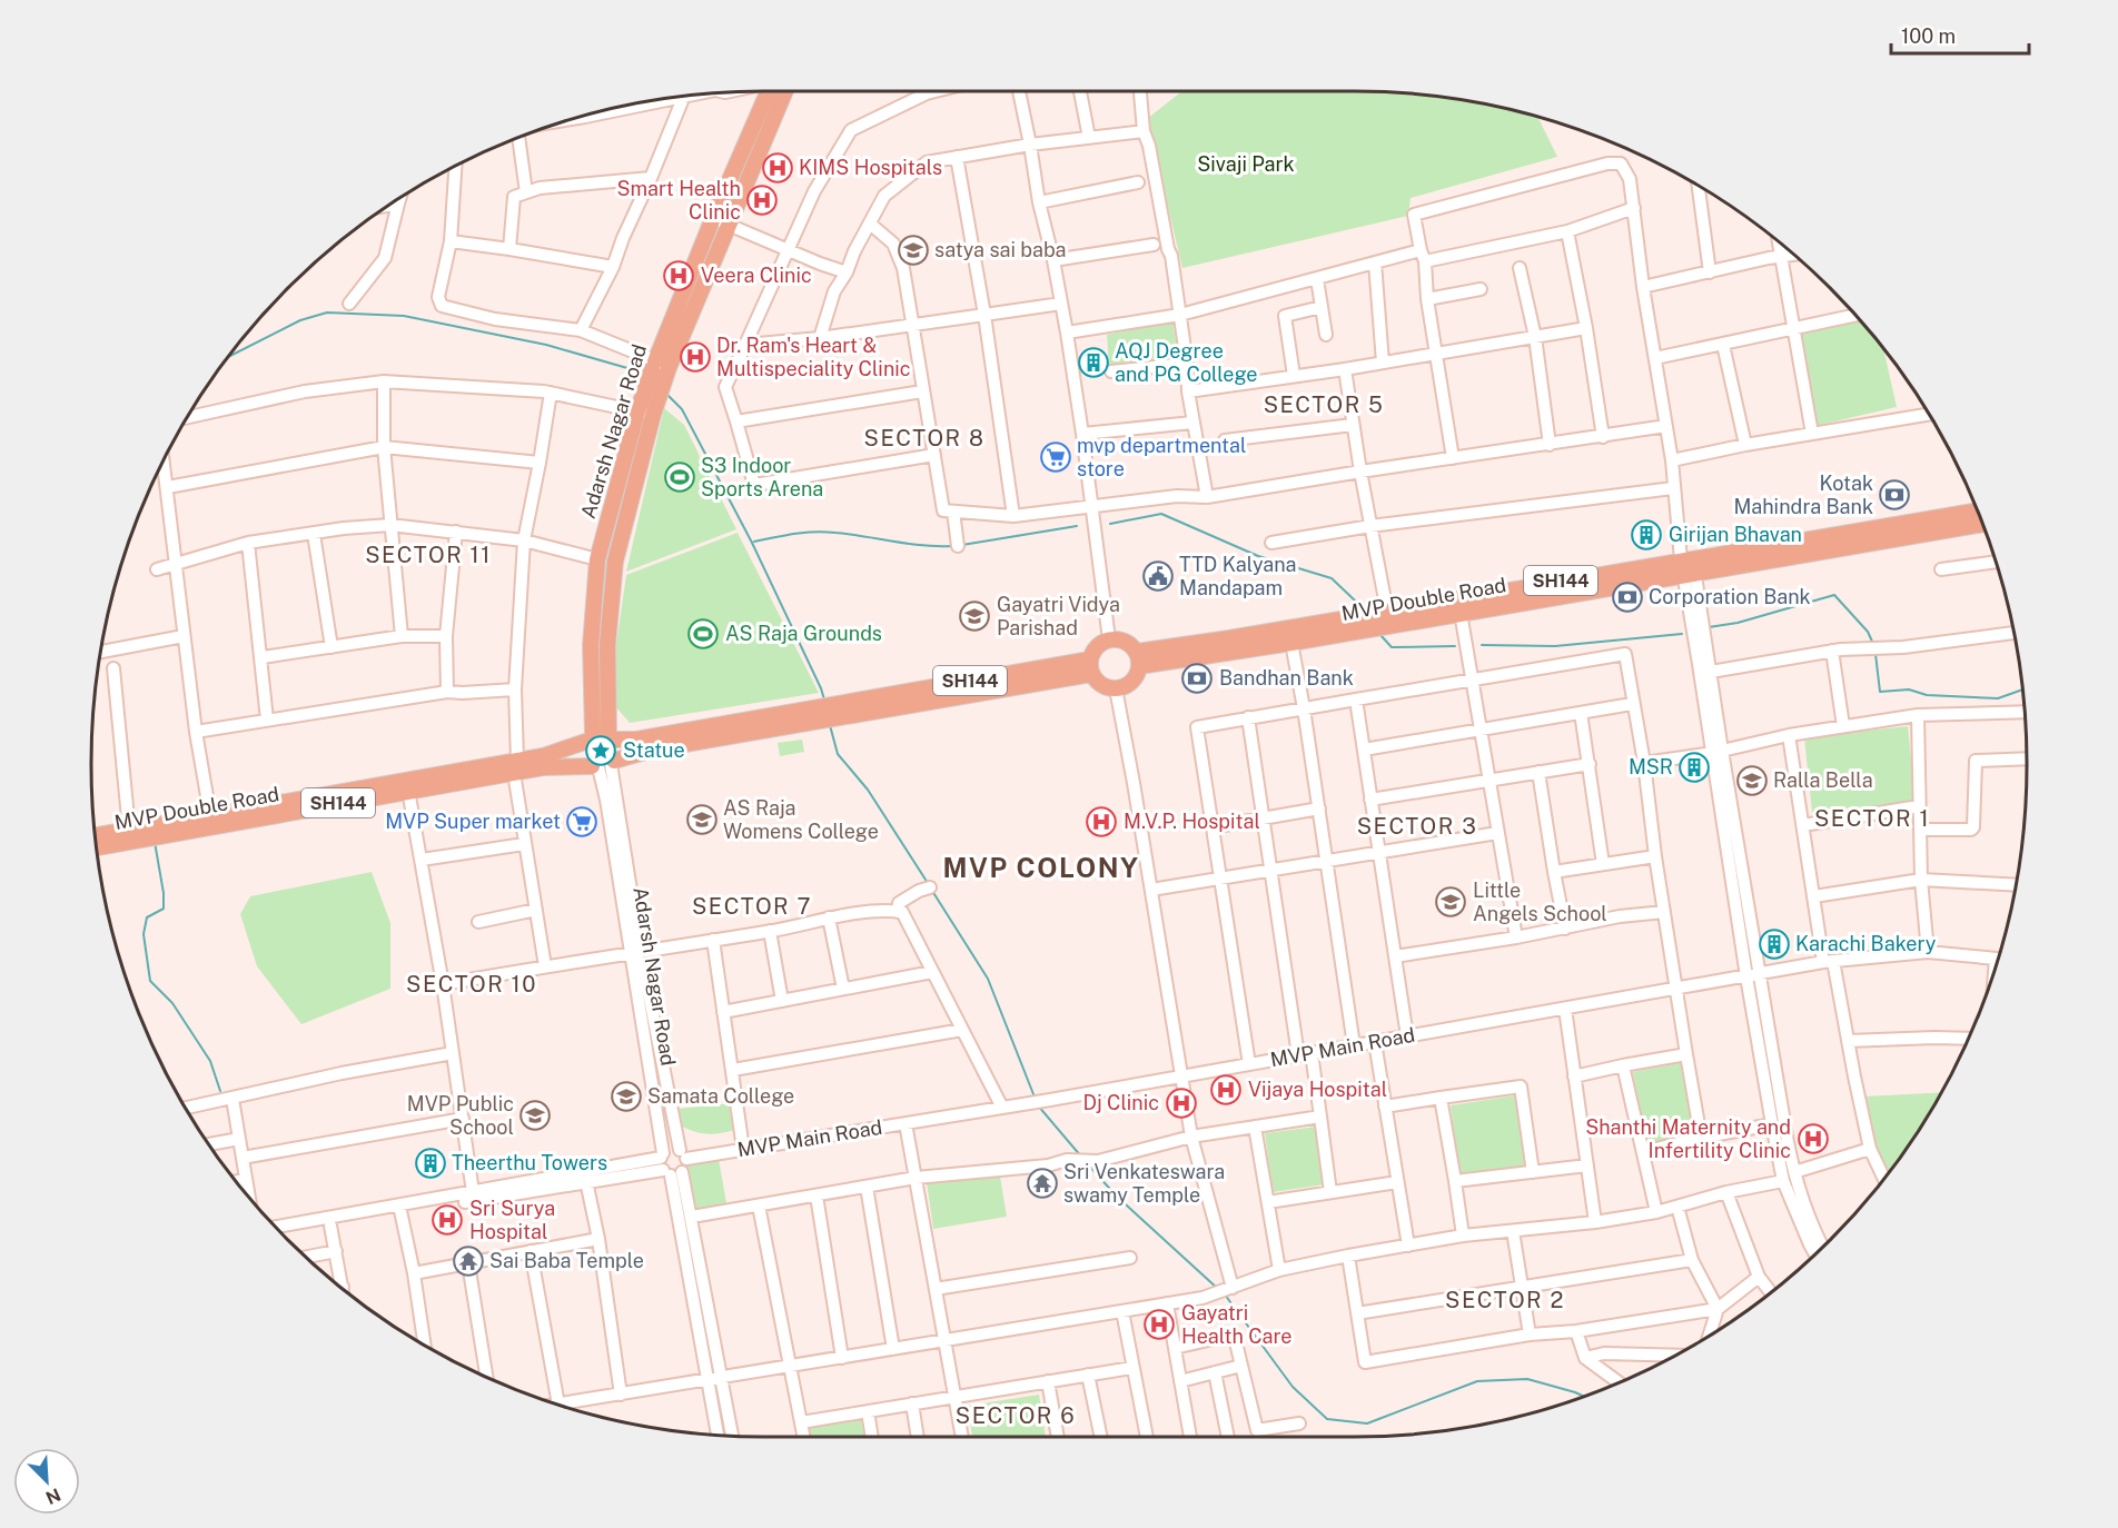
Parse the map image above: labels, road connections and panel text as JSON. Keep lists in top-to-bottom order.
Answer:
{
  "streets": {
    "main road": ["Adarsh Nagar Road", "SH144", "MVP Double Road"],
    "street": ["MVP Main Road"]
  },
  "crossings": [
    ["Adarsh Nagar Road", "MVP Double Road"],
    ["Adarsh Nagar Road", "MVP Main Road"]
  ],
  "districts": [
    "SECTOR 5",
    "SECTOR 8",
    "SECTOR 11",
    "SECTOR 1",
    "SECTOR 3",
    "MVP COLONY",
    "SECTOR 7",
    "SECTOR 10",
    "SECTOR 2",
    "SECTOR 6"
  ],
  "parks": ["Sivaji Park"],
  "places": {
    "hospital": [
      "KIMS Hospitals",
      "Smart Health Clinic",
      "Veera Clinic",
      "Dr. Ram's Heart & Multispeciality Clinic",
      "M.V.P. Hospital",
      "Vijaya Hospital",
      "Dj Clinic",
      "Shanthi Maternity and Infertility Clinic",
      "Sri Surya Hospital",
      "Gayatri Health Care"
    ],
    "school or university": [
      "satya sai baba",
      "Gayatri Vidya Parishad",
      "Ralla Bella",
      "AS Raja Womens College",
      "Little Angels School",
      "Samata College",
      "MVP Public School"
    ],
    "building": [
      "AQJ Degree and PG College",
      "Girijan Bhavan",
      "MSR",
      "Karachi Bakery",
      "Theerthu Towers"
    ],
    "supermarket": ["mvp departmental store", "MVP Super market"],
    "sports": ["S3 Indoor Sports Arena", "AS Raja Grounds"],
    "bank": ["Kotak Mahindra Bank", "Corporation Bank", "Bandhan Bank"],
    "public building": ["TTD Kalyana Mandapam"],
    "place": ["Statue"],
    "temple": ["Sri Venkateswara swamy Temple", "Sai Baba Temple"]
  },
  "scale_bar": "100 m",
  "north": "bottom right"
}
